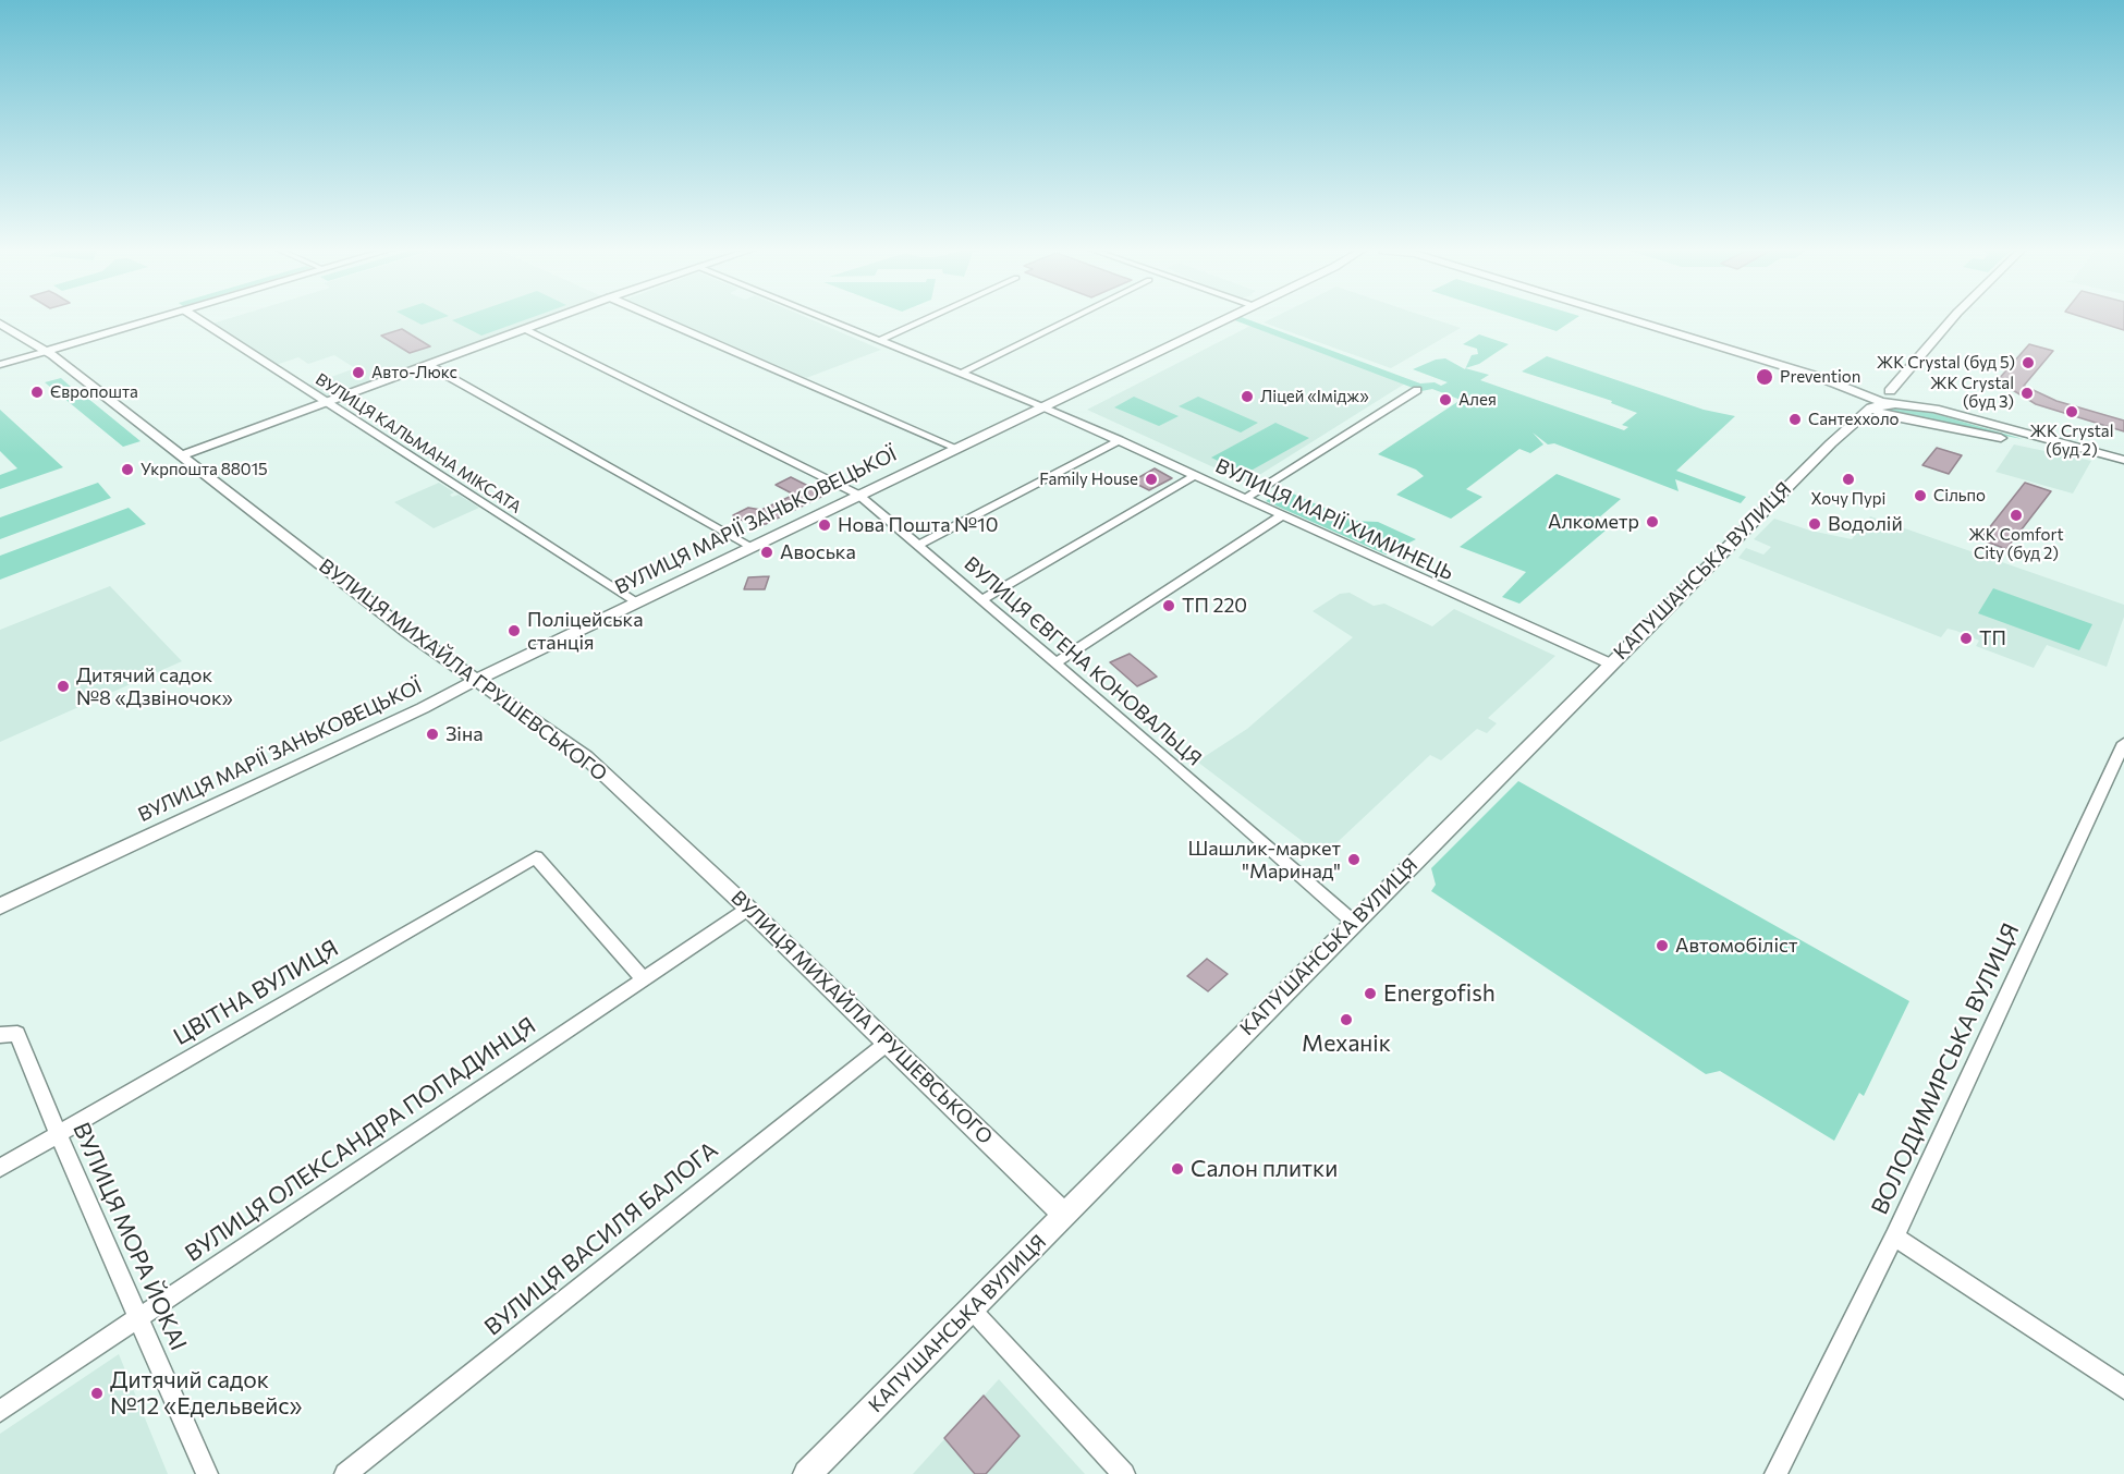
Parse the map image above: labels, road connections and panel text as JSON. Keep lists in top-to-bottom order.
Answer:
{
  "streets": {
    "street": [
      "ВУЛИЦЯ КАЛЬМАНА МІКСАТА",
      "ВУЛИЦЯ МАРІЇ ХИМИНЕЦЬ",
      "ВУЛИЦЯ МАРІЇ ЗАНЬКОВЕЦЬКОЇ",
      "КАПУШАНСЬКА ВУЛИЦЯ",
      "ВУЛИЦЯ ЄВГЕНА КОНОВАЛЬЦЯ",
      "ВУЛИЦЯ МИХАЙЛА ГРУШЕВСЬКОГО",
      "ЦВІТНА ВУЛИЦЯ",
      "ВОЛОДИМИРСЬКА ВУЛИЦЯ",
      "ВУЛИЦЯ ОЛЕКСАНДРА ПОПАДИНЦЯ",
      "ВУЛИЦЯ МОРА ЙОКАІ",
      "ВУЛИЦЯ ВАСИЛЯ БАЛОГА"
    ]
  },
  "crossings": [
    ["ВУЛИЦЯ КАЛЬМАНА МІКСАТА", "ВУЛИЦЯ МАРІЇ ЗАНЬКОВЕЦЬКОЇ"],
    ["ВУЛИЦЯ МАРІЇ ХИМИНЕЦЬ", "ВУЛИЦЯ МАРІЇ ЗАНЬКОВЕЦЬКОЇ"],
    ["ВУЛИЦЯ МАРІЇ ХИМИНЕЦЬ", "КАПУШАНСЬКА ВУЛИЦЯ"],
    ["ВУЛИЦЯ МАРІЇ ЗАНЬКОВЕЦЬКОЇ", "ВУЛИЦЯ ЄВГЕНА КОНОВАЛЬЦЯ"],
    ["ВУЛИЦЯ МАРІЇ ЗАНЬКОВЕЦЬКОЇ", "ВУЛИЦЯ МИХАЙЛА ГРУШЕВСЬКОГО"],
    ["КАПУШАНСЬКА ВУЛИЦЯ", "ВУЛИЦЯ ЄВГЕНА КОНОВАЛЬЦЯ"],
    ["КАПУШАНСЬКА ВУЛИЦЯ", "ВУЛИЦЯ МИХАЙЛА ГРУШЕВСЬКОГО"],
    ["ВУЛИЦЯ МИХАЙЛА ГРУШЕВСЬКОГО", "ВУЛИЦЯ ОЛЕКСАНДРА ПОПАДИНЦЯ"],
    ["ВУЛИЦЯ МИХАЙЛА ГРУШЕВСЬКОГО", "ВУЛИЦЯ ВАСИЛЯ БАЛОГА"],
    ["ЦВІТНА ВУЛИЦЯ", "ВУЛИЦЯ ОЛЕКСАНДРА ПОПАДИНЦЯ"],
    ["ЦВІТНА ВУЛИЦЯ", "ВУЛИЦЯ МОРА ЙОКАІ"],
    ["ВУЛИЦЯ ОЛЕКСАНДРА ПОПАДИНЦЯ", "ВУЛИЦЯ МОРА ЙОКАІ"]
  ],
  "places": [
    "ЖК Crystal (буд 5)",
    "Авто-Люкс",
    "Prevention",
    "Європошта",
    "ЖК Crystal (буд 3)",
    "Ліцей «Імідж»",
    "Алея",
    "ЖК Crystal (буд 2)",
    "Сантеххоло",
    "Укрпошта 88015",
    "Family House",
    "Хочу Пурі",
    "Сільпо",
    "ЖК Comfort City (буд 2)",
    "Алкометр",
    "Водолій",
    "Нова Пошта №10",
    "Авоська",
    "ТП 220",
    "Поліцейська станція",
    "ТП",
    "Дитячий садок №8 «Дзвіночок»",
    "Зіна",
    "Шашлик-маркет \"Маринад\"",
    "Автомобіліст",
    "Energofish",
    "Механік",
    "Салон плитки",
    "Дитячий садок №12 «Едельвейс»"
  ]
}
